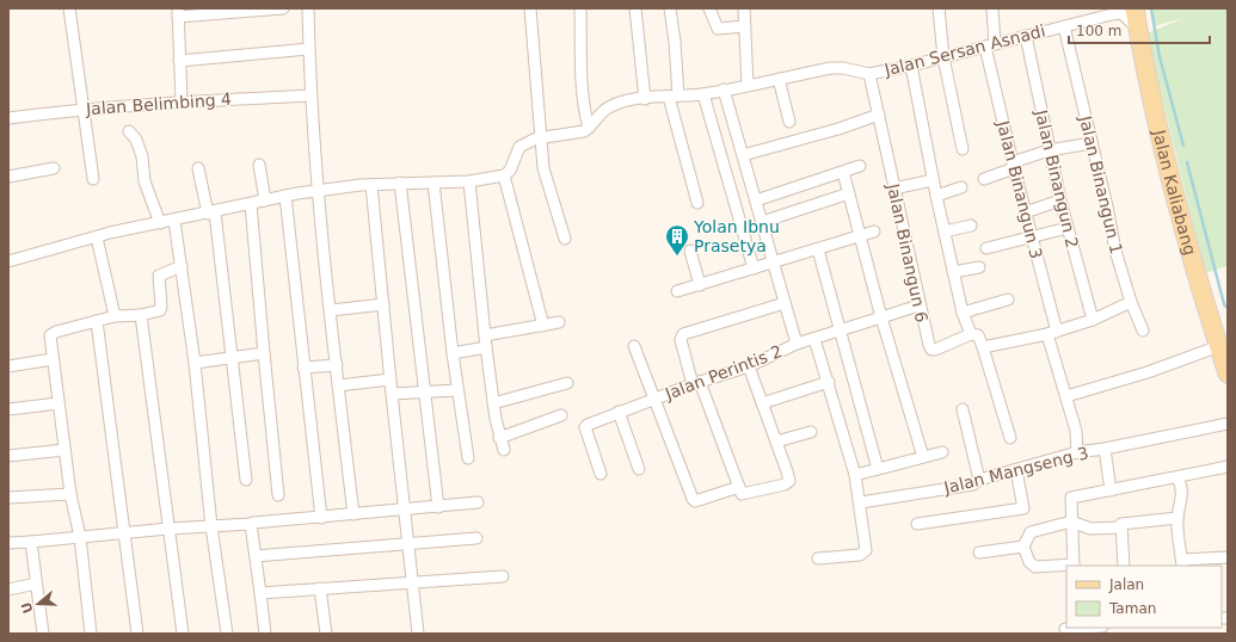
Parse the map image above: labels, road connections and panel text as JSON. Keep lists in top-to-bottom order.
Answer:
{
  "streets": {
    "main road": ["Jalan Kaliabang"],
    "street": [
      "Jalan Sersan Asnadi",
      "Jalan Belimbing 4",
      "Jalan Binangun 2",
      "Jalan Binangun 1",
      "Jalan Binangun 3",
      "Jalan Binangun 6",
      "Jalan Perintis 2",
      "Jalan Mangseng 3"
    ]
  },
  "crossings": [
    ["Jalan Sersan Asnadi", "Jalan Binangun 2"],
    ["Jalan Sersan Asnadi", "Jalan Binangun 1"],
    ["Jalan Sersan Asnadi", "Jalan Binangun 3"],
    ["Jalan Sersan Asnadi", "Jalan Kaliabang"],
    ["Jalan Sersan Asnadi", "Jalan Binangun 6"],
    ["Jalan Binangun 3", "Jalan Mangseng 3"]
  ],
  "places": {
    "building": ["Yolan Ibnu Prasetya"]
  },
  "legend": ["Jalan", "Taman"],
  "scale_bar": "100 m",
  "north": "left"
}
